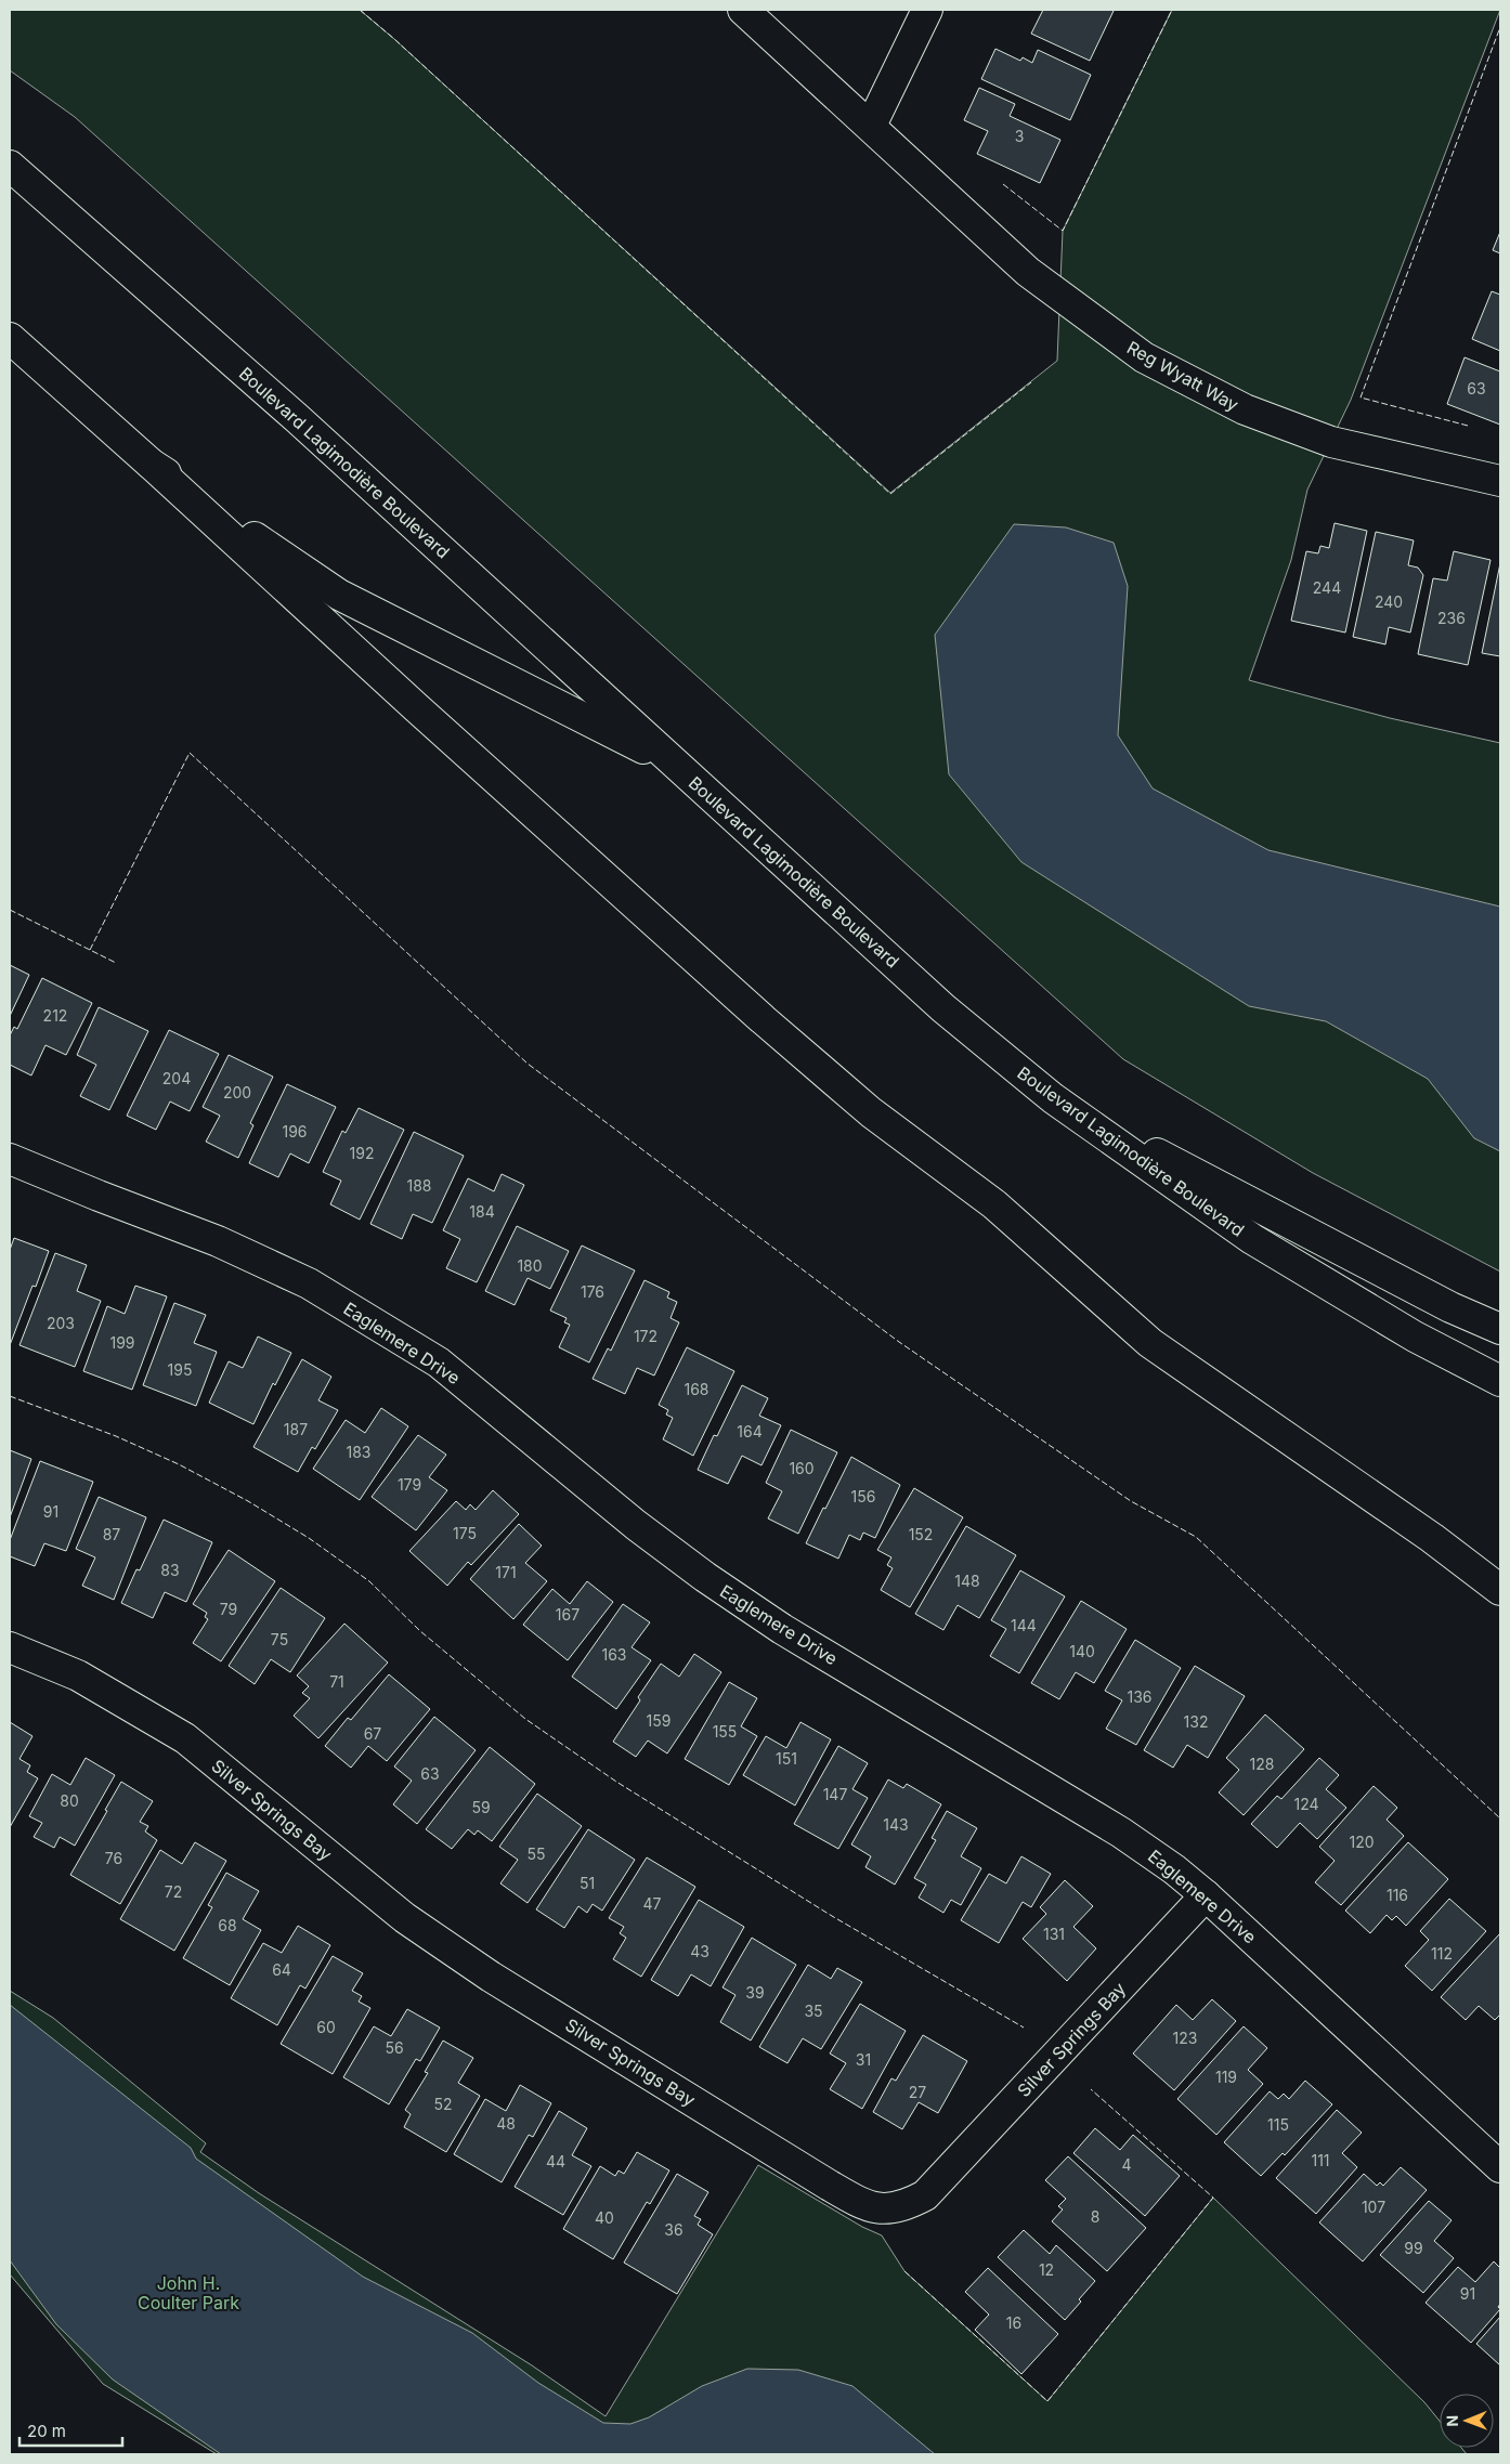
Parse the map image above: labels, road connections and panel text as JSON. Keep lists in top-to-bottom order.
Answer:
{
  "streets": {
    "main road": [
      "Reg Wyatt Way",
      "Boulevard Lagimodière Boulevard",
      "Eaglemere Drive",
      "Silver Springs Bay"
    ]
  },
  "crossings": [
    ["Eaglemere Drive", "Silver Springs Bay"]
  ],
  "parks": ["John H. Coulter Park"],
  "house_numbers": [
    "3",
    "63",
    "244",
    "240",
    "236",
    "212",
    "204",
    "200",
    "196",
    "192",
    "188",
    "184",
    "180",
    "176",
    "203",
    "172",
    "199",
    "195",
    "168",
    "187",
    "164",
    "183",
    "160",
    "179",
    "156",
    "91",
    "175",
    "87",
    "152",
    "83",
    "171",
    "148",
    "79",
    "167",
    "144",
    "75",
    "140",
    "163",
    "71",
    "136",
    "159",
    "132",
    "155",
    "67",
    "151",
    "128",
    "63",
    "147",
    "80",
    "124",
    "59",
    "143",
    "120",
    "55",
    "76",
    "51",
    "72",
    "116",
    "47",
    "68",
    "131",
    "43",
    "112",
    "64",
    "39",
    "35",
    "60",
    "123",
    "56",
    "31",
    "119",
    "27",
    "52",
    "48",
    "115",
    "111",
    "44",
    "4",
    "107",
    "8",
    "40",
    "36",
    "99",
    "12",
    "91",
    "16"
  ],
  "scale_bar": "20 m",
  "north": "left"
}
